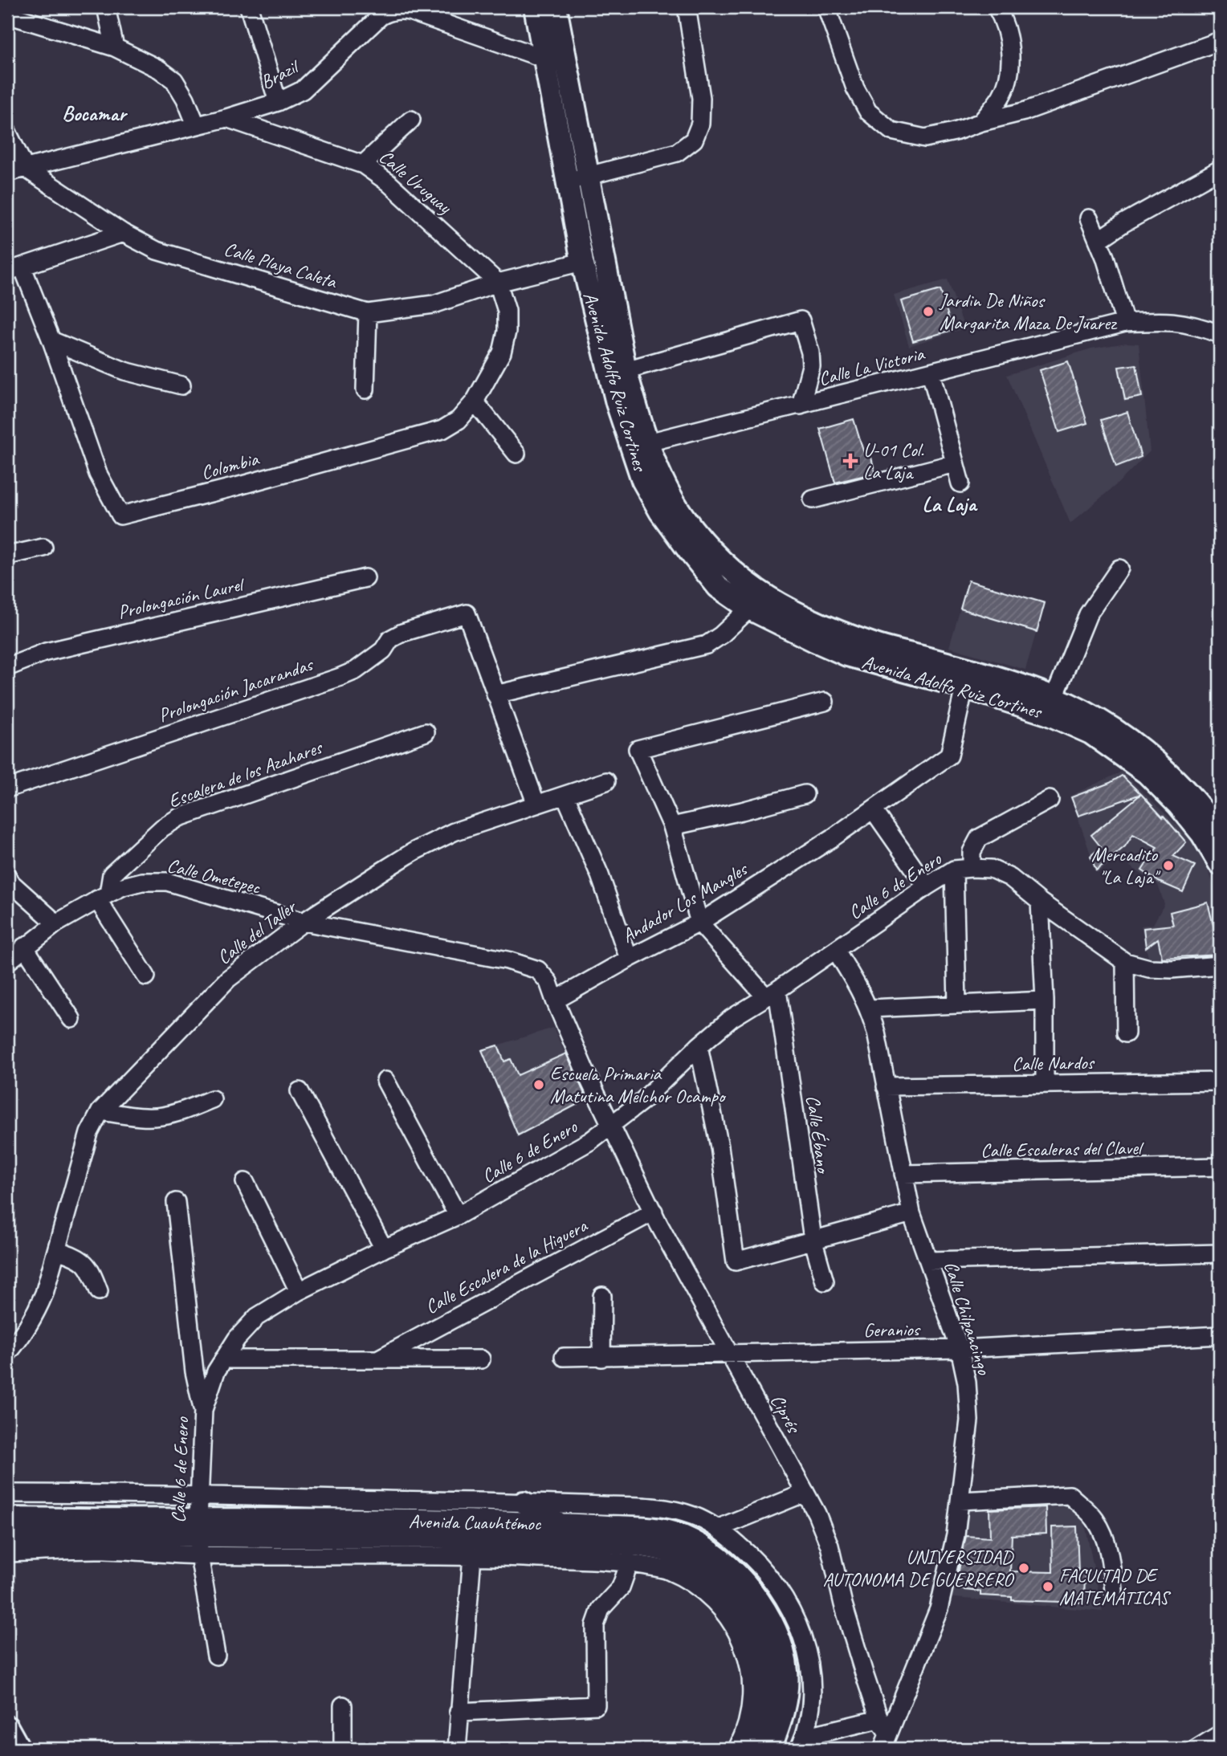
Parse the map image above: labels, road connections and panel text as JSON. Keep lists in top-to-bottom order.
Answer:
{
  "streets": {
    "main road": ["Avenida Adolfo Ruiz Cortines", "Avenida Cuauhtémoc"],
    "street": [
      "Brazil",
      "Calle Uruguay",
      "Calle Playa Caleta",
      "Calle La Victoria",
      "Colombia",
      "Prolongación Laurel",
      "Prolongación Jacarandas",
      "Escalera de los Azahares",
      "Calle Ometepec",
      "Calle 6 de Enero",
      "Andador Los Mangles",
      "Calle del Taller",
      "Calle Nardos",
      "Calle Ébano",
      "Calle Escaleras del Clavel",
      "Calle Escalera de la Higuera",
      "Calle Chilpancingo",
      "Geranios",
      "Ciprés"
    ]
  },
  "crossings": [
    ["Brazil", "Calle Uruguay"],
    ["Brazil", "Calle Playa Caleta"],
    ["Brazil", "Avenida Adolfo Ruiz Cortines"],
    ["Calle Uruguay", "Calle Playa Caleta"],
    ["Calle Uruguay", "Colombia"],
    ["Calle Playa Caleta", "Avenida Adolfo Ruiz Cortines"],
    ["Calle Playa Caleta", "Colombia"],
    ["Calle La Victoria", "Avenida Adolfo Ruiz Cortines"],
    ["Avenida Adolfo Ruiz Cortines", "Andador Los Mangles"],
    ["Escalera de los Azahares", "Calle Ometepec"],
    ["Calle Ometepec", "Calle del Taller"],
    ["Calle Ometepec", "Ciprés"],
    ["Calle 6 de Enero", "Calle Ébano"],
    ["Calle 6 de Enero", "Calle Chilpancingo"],
    ["Calle 6 de Enero", "Ciprés"],
    ["Calle 6 de Enero", "Avenida Cuauhtémoc"],
    ["Andador Los Mangles", "Ciprés"],
    ["Calle Nardos", "Calle Chilpancingo"],
    ["Calle Escaleras del Clavel", "Calle Chilpancingo"],
    ["Calle Escalera de la Higuera", "Ciprés"],
    ["Calle Chilpancingo", "Geranios"],
    ["Calle Chilpancingo", "Ciprés"],
    ["Geranios", "Ciprés"]
  ],
  "districts": ["Bocamar", "La Laja"],
  "places": {
    "other": [
      "Jardin De Niños Margarita Maza De Juarez",
      "Mercadito \"La Laja\"",
      "Escuela Primaria Matutina Melchor Ocampo",
      "UNIVERSIDAD AUTONOMA DE GUERRERO",
      "FACULTAD DE MATEMÁTICAS"
    ],
    "health": ["U-01 Col. La Laja"]
  }
}
